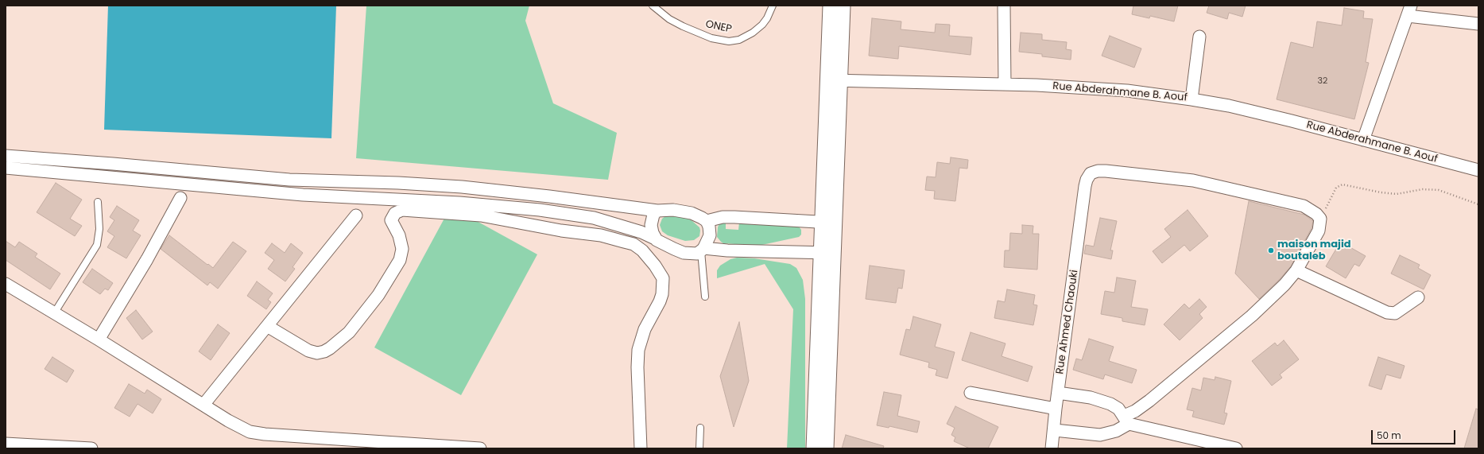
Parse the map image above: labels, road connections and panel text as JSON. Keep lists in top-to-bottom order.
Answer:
{
  "streets": {
    "street": ["Rue Abderahmane B. Aouf", "Rue Ahmed Chaouki"],
    "lane": ["ONEP"]
  },
  "places": ["maison majid boutaleb"],
  "house_numbers": ["32"],
  "scale_bar": "50 m"
}
